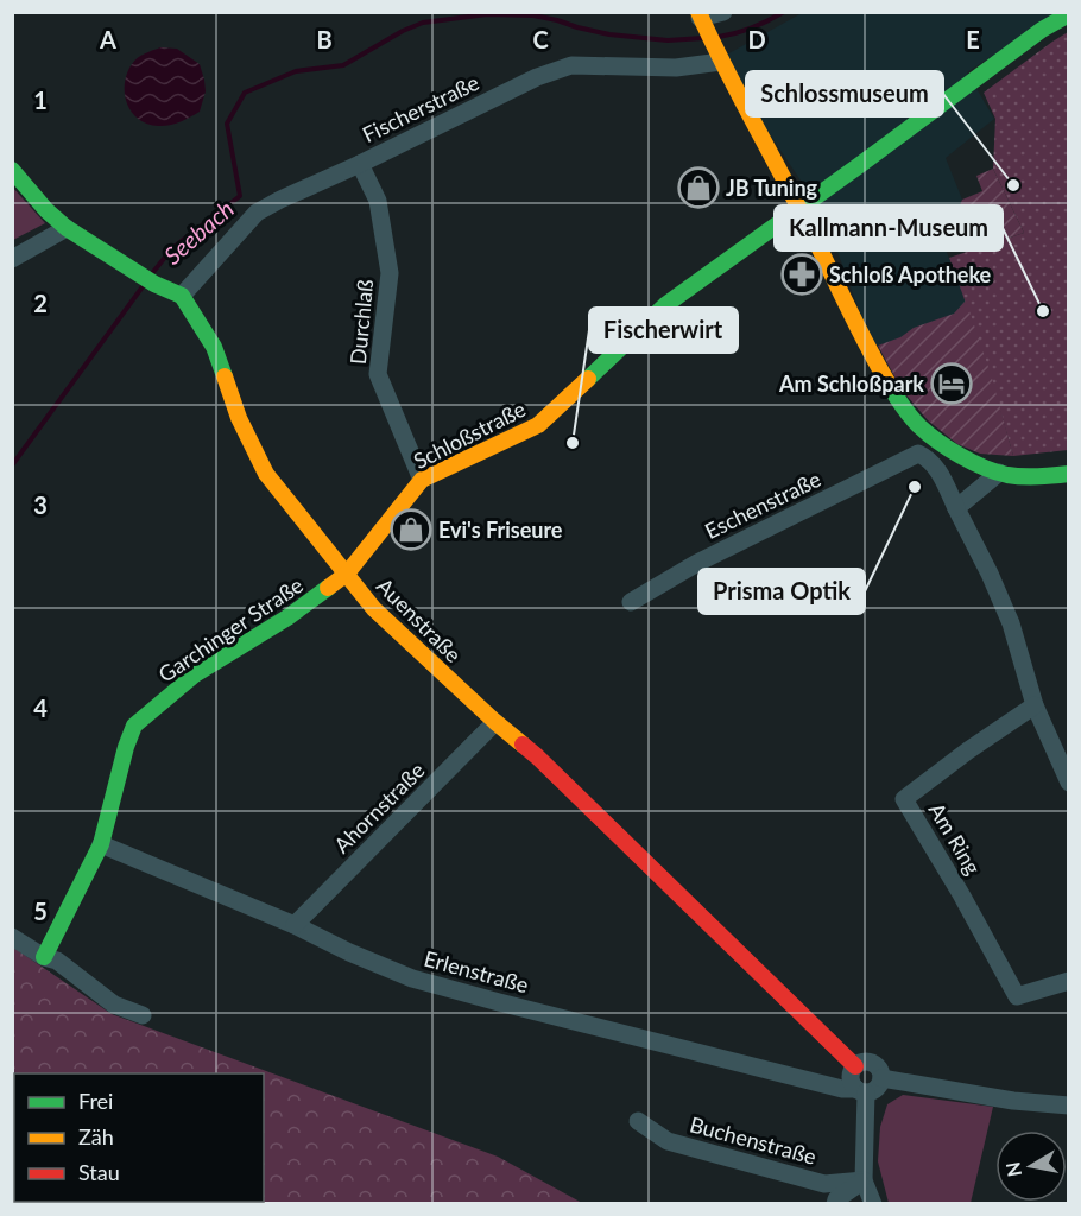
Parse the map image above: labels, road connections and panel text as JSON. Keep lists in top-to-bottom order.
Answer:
{
  "streets": {
    "street": [
      "Fischerstraße",
      "Durchlaß",
      "Schloßstraße",
      "Eschenstraße",
      "Auenstraße",
      "Garchinger Straße",
      "Ahornstraße",
      "Am Ring",
      "Erlenstraße",
      "Buchenstraße"
    ]
  },
  "crossings": [
    ["Fischerstraße", "Durchlaß"],
    ["Fischerstraße", "Auenstraße"],
    ["Durchlaß", "Schloßstraße"],
    ["Schloßstraße", "Auenstraße"],
    ["Schloßstraße", "Garchinger Straße"],
    ["Auenstraße", "Garchinger Straße"],
    ["Auenstraße", "Ahornstraße"],
    ["Auenstraße", "Erlenstraße"],
    ["Garchinger Straße", "Erlenstraße"],
    ["Ahornstraße", "Erlenstraße"]
  ],
  "water": ["Seebach"],
  "places": {
    "other": [
      "Schlossmuseum",
      "Kallmann-Museum",
      "Fischerwirt",
      "Prisma Optik"
    ],
    "shop": ["JB Tuning", "Evi's Friseure"],
    "pharmacy": ["Schloß Apotheke"],
    "hotel": ["Am Schloßpark"]
  },
  "legend": ["Frei", "Zäh", "Stau"],
  "north": "left",
  "grid": {
    "columns": [
      "A",
      "B",
      "C",
      "D",
      "E"
    ],
    "rows": [
      "1",
      "2",
      "3",
      "4",
      "5"
    ]
  }
}
